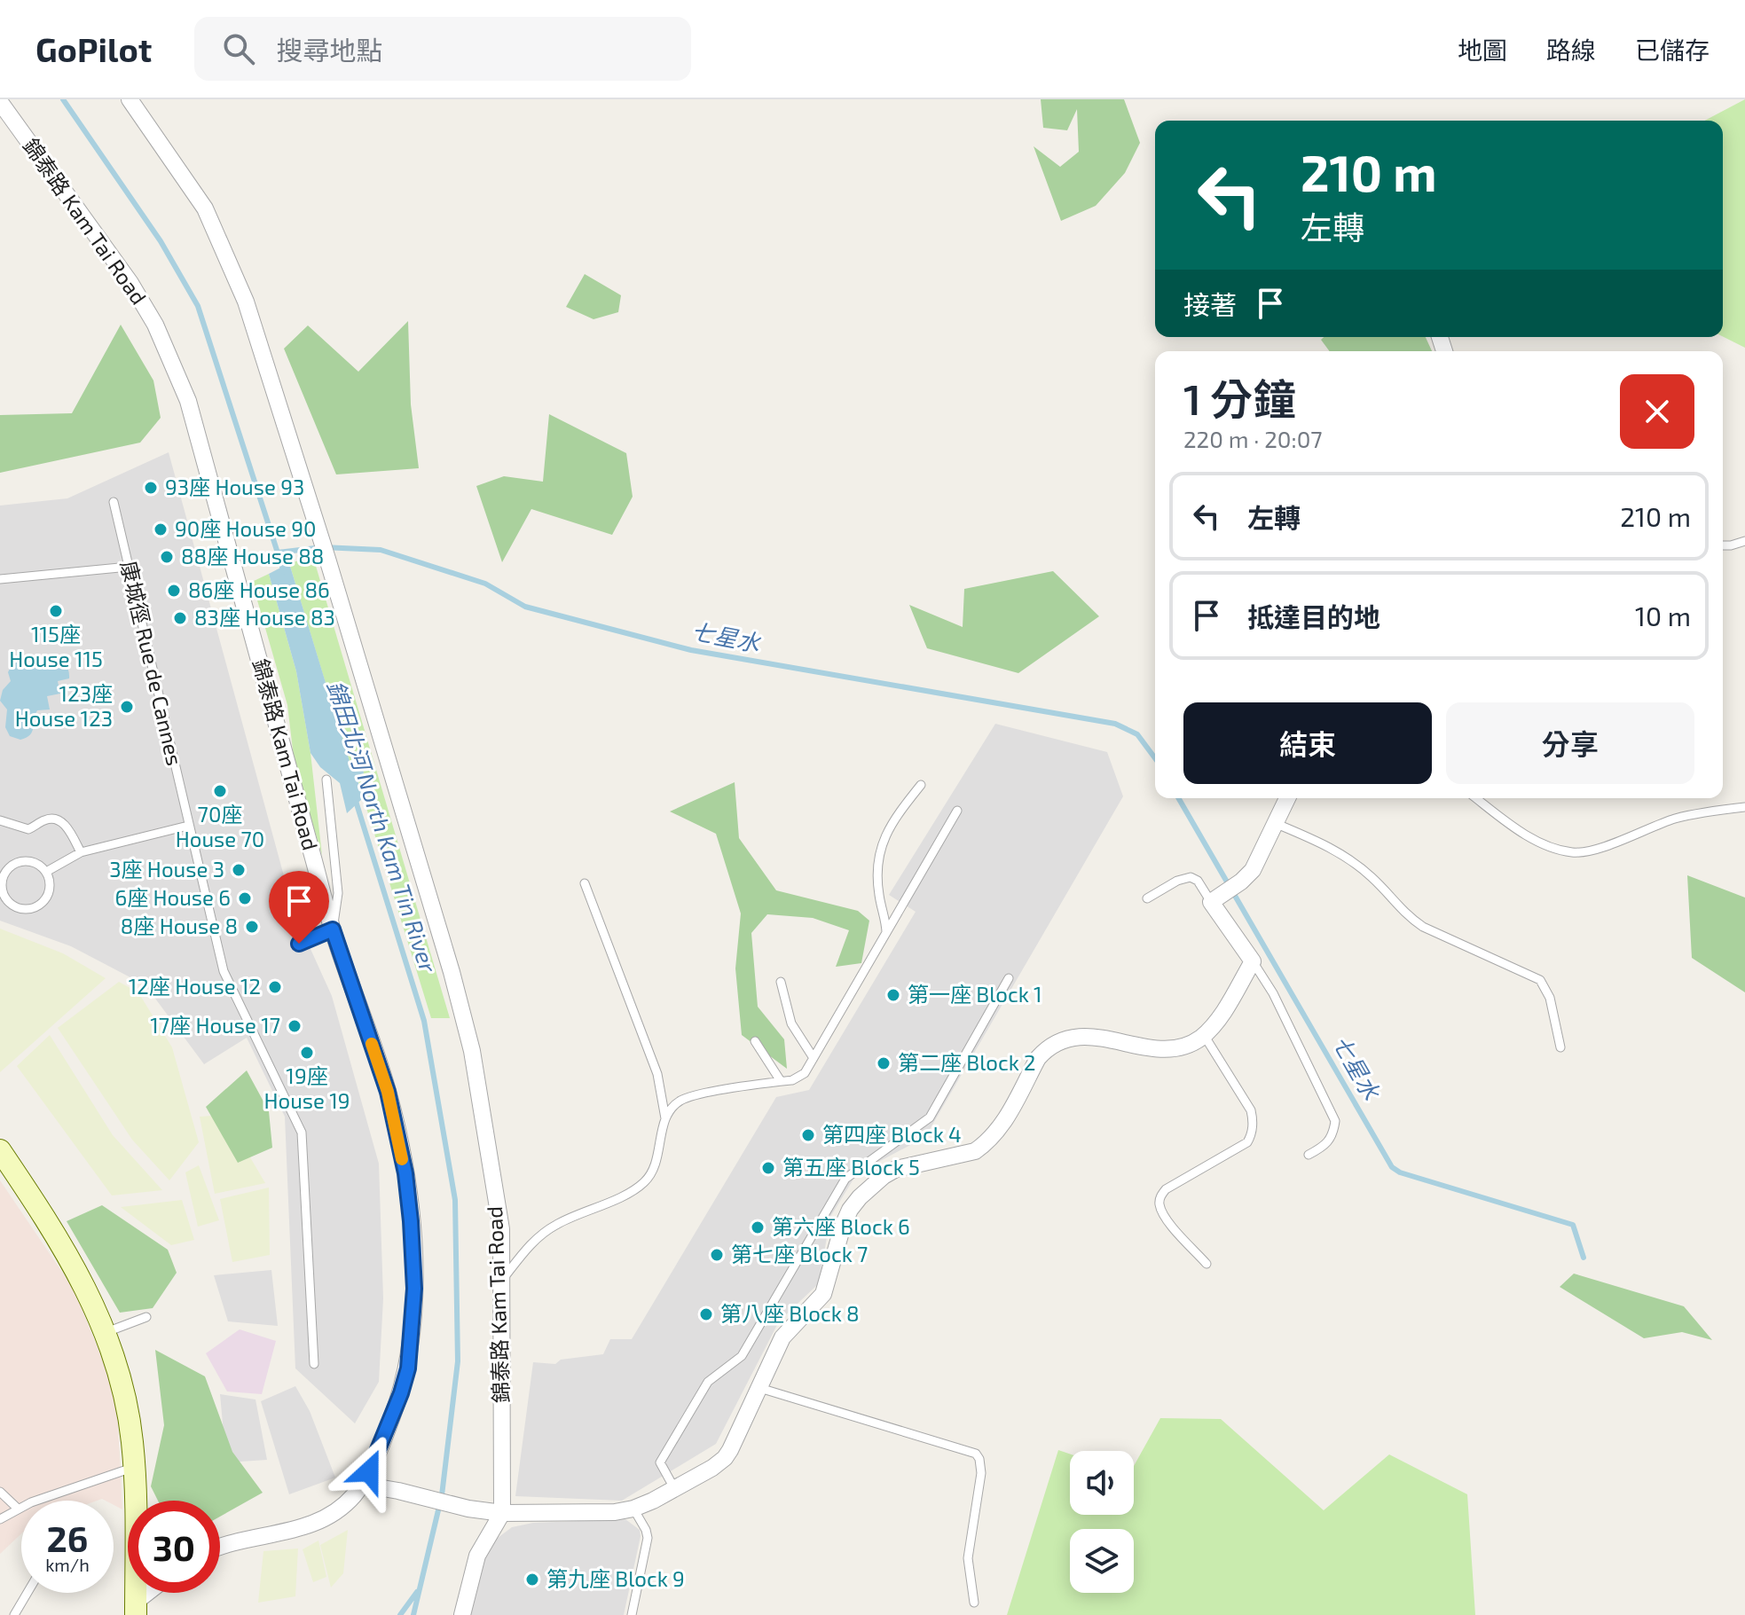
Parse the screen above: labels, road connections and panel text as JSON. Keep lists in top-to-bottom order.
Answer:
{
  "streets": {
    "street": ["錦泰路 Kam Tai Road"],
    "lane": ["康城徑 Rue de Cannes"]
  },
  "water": ["七星水", "錦田北河 North Kam Tin River"],
  "places": [
    "93座 House 93",
    "90座 House 90",
    "88座 House 88",
    "86座 House 86",
    "115座 House 115",
    "83座 House 83",
    "123座 House 123",
    "70座 House 70",
    "3座 House 3",
    "6座 House 6",
    "8座 House 8",
    "12座 House 12",
    "第一座 Block 1",
    "17座 House 17",
    "19座 House 19",
    "第二座 Block 2",
    "第四座 Block 4",
    "第五座 Block 5",
    "第六座 Block 6",
    "第七座 Block 7",
    "第八座 Block 8",
    "第九座 Block 9"
  ],
  "page": {
    "header": "GoPilot",
    "search": "搜尋地點",
    "nav": ["地圖", "路線", "已儲存"],
    "turn": ["210 m", "左轉"],
    "then": "接著",
    "heading": ["1 分鐘", "220 m · 20:07"],
    "list": [
      {
        "name": "左轉",
        "value": "210 m"
      },
      {
        "name": "抵達目的地",
        "value": "10 m"
      }
    ],
    "buttons": ["結束", "分享"],
    "speed": "26 km/h",
    "limit": "30"
  }
}
